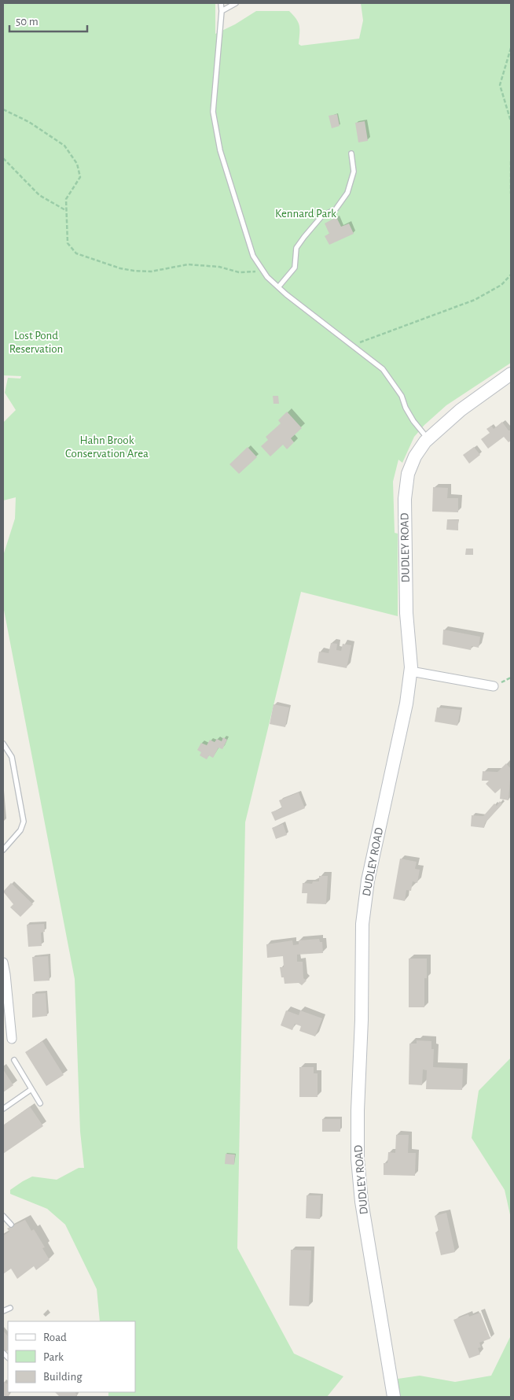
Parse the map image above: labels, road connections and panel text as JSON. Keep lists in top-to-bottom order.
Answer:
{
  "streets": {
    "street": ["DUDLEY ROAD"]
  },
  "parks": ["Kennard Park", "Lost Pond Reservation", "Hahn Brook Conservation Area"],
  "legend": ["Road", "Park", "Building"],
  "scale_bar": "50 m"
}
